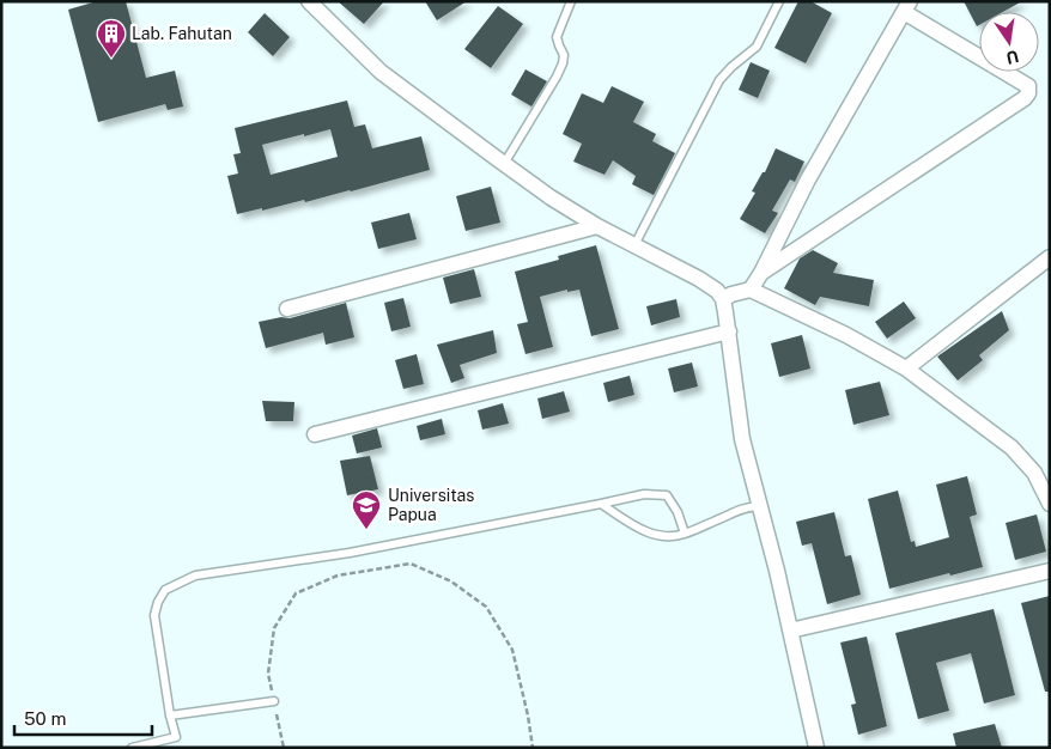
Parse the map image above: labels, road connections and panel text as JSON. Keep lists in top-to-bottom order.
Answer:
{
  "places": {
    "building": ["Lab. Fahutan"],
    "school or university": ["Universitas Papua"]
  },
  "scale_bar": "50 m",
  "north": "bottom"
}
